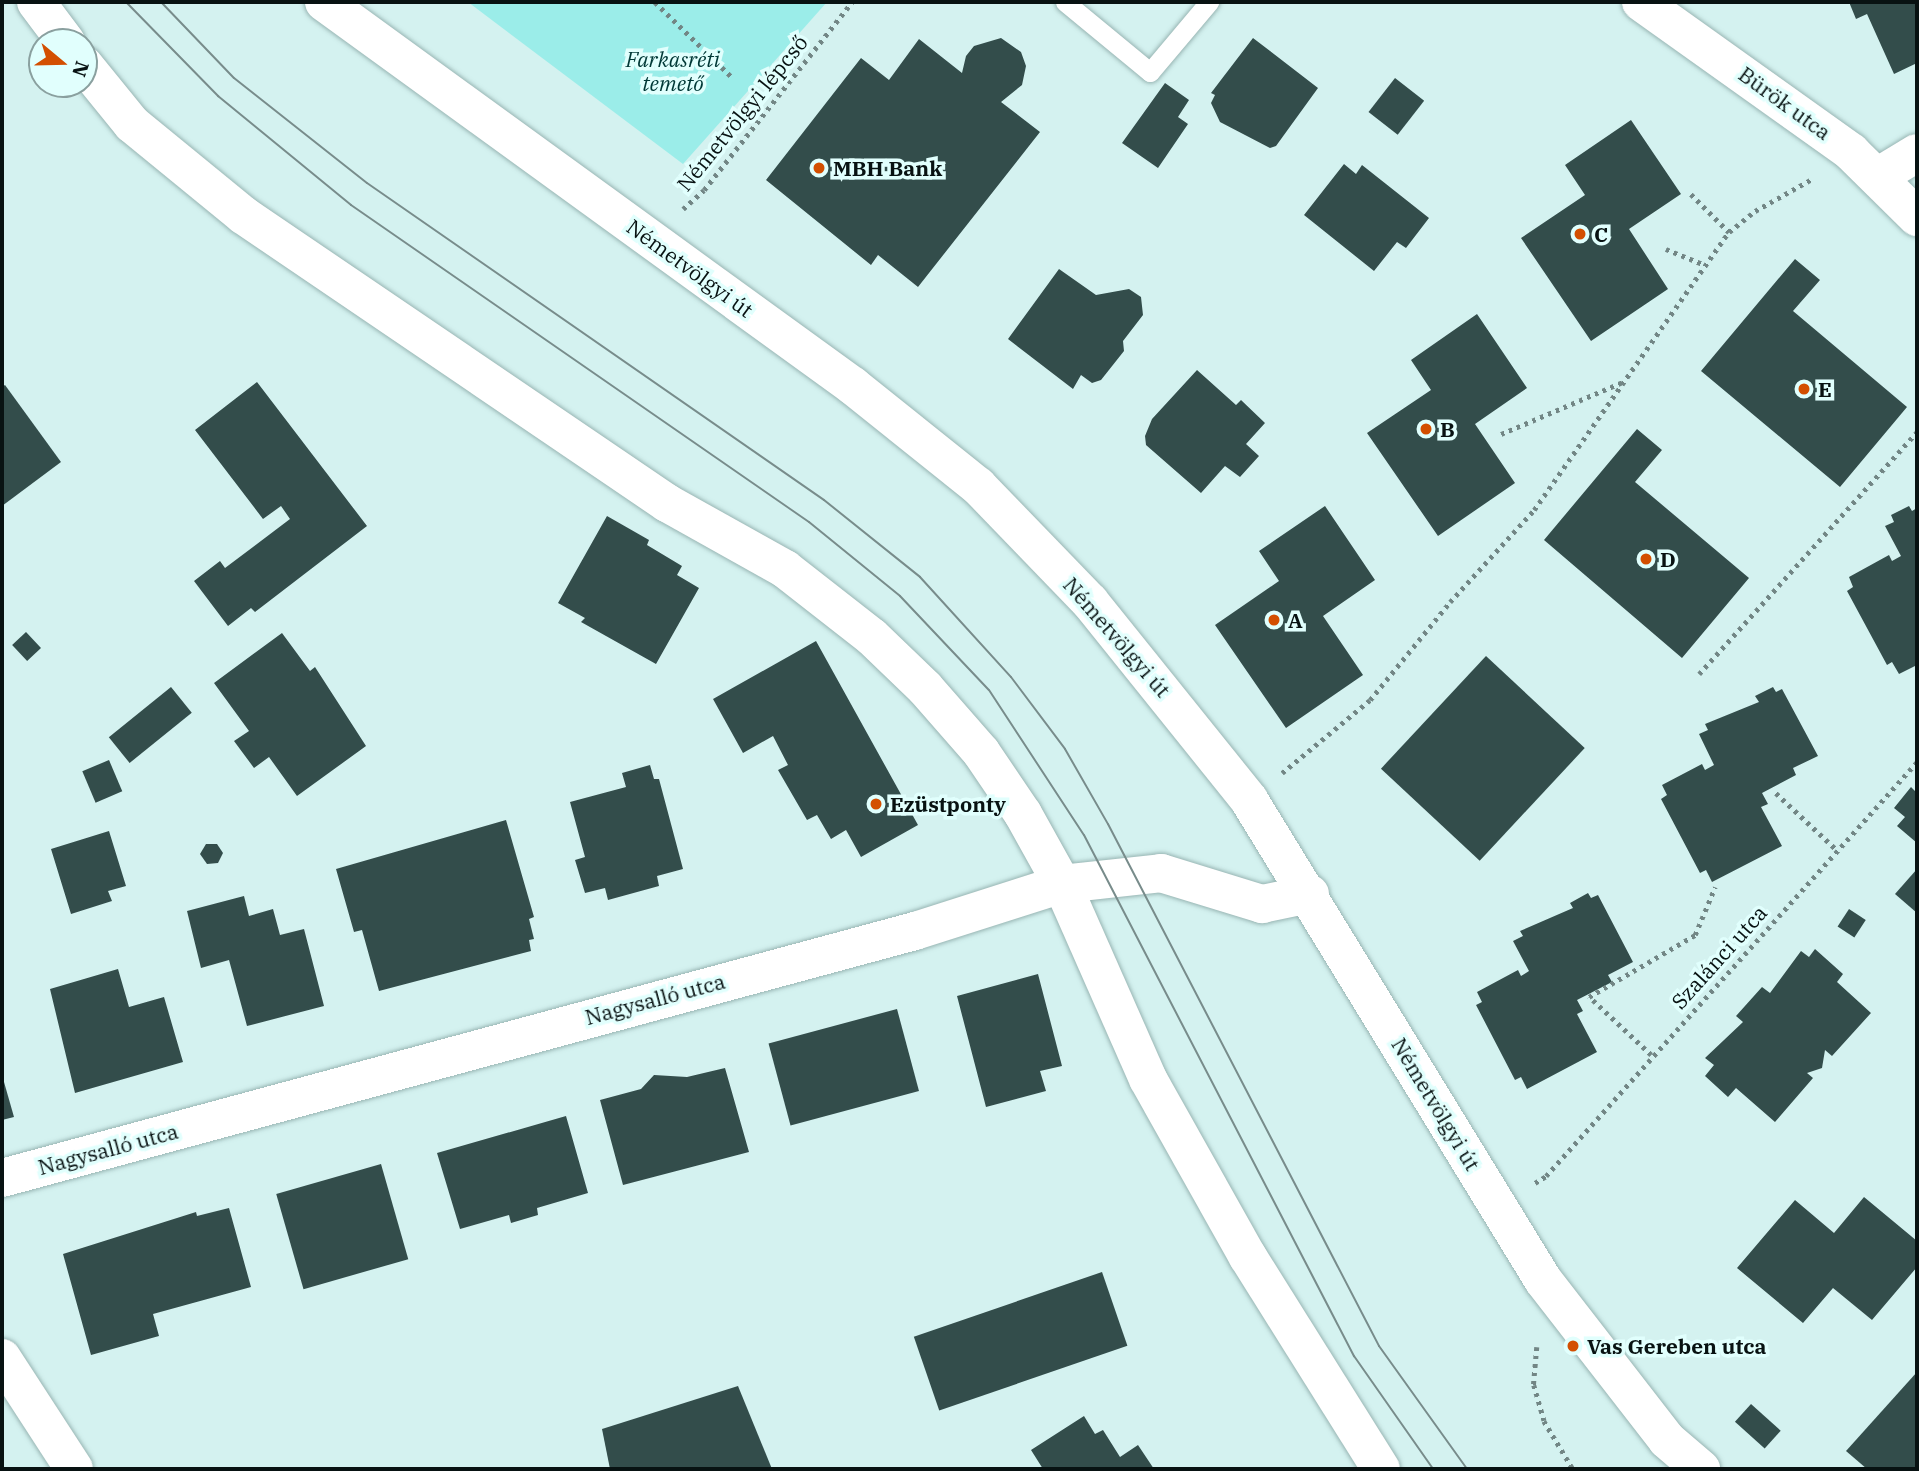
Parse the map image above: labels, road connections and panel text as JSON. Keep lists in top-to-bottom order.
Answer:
{
  "streets": {
    "street": ["Bürök utca", "Németvölgyi út", "Nagysalló utca"],
    "path": ["Németvölgyi lépcső", "Szalánci utca"]
  },
  "crossings": [
    ["Németvölgyi lépcső", "Németvölgyi út"],
    ["Németvölgyi út", "Nagysalló utca"]
  ],
  "parks": ["Farkasréti temető"],
  "places": [
    "MBH Bank",
    "C",
    "E",
    "B",
    "D",
    "A",
    "Ezüstponty",
    "Vas Gereben utca"
  ],
  "north": "right"
}
